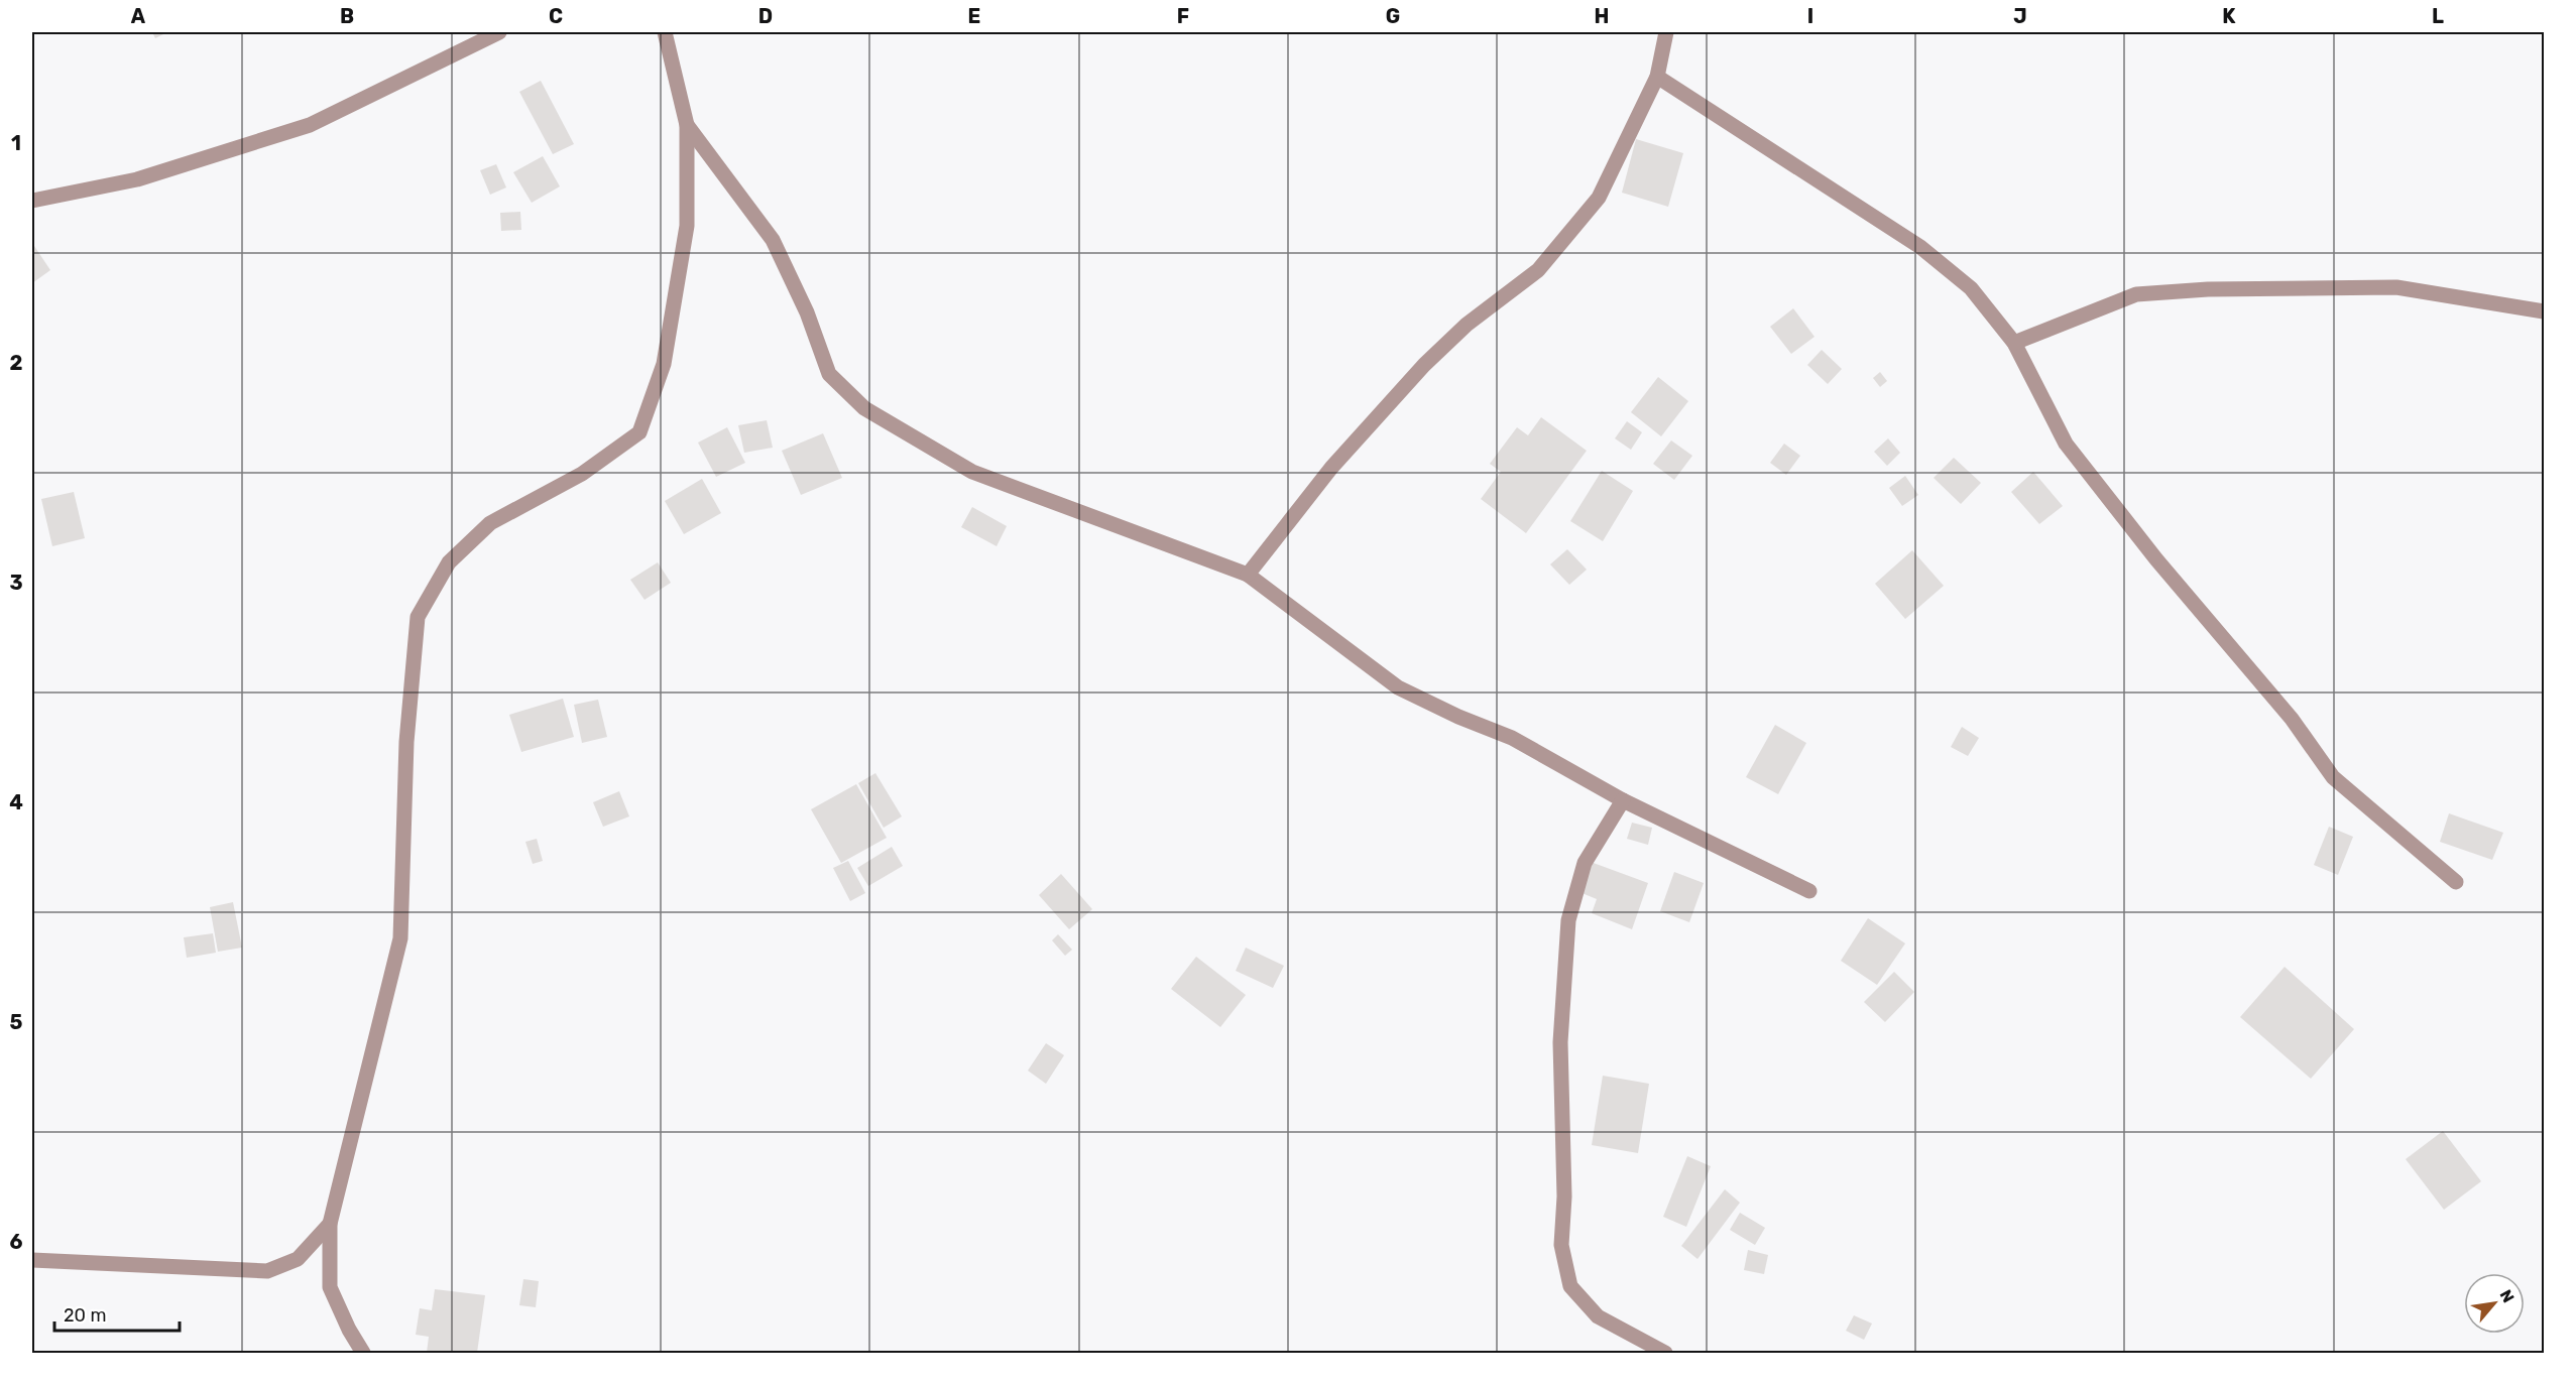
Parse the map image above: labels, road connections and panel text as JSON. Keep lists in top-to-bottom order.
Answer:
{
  "scale_bar": "20 m",
  "north": "top right",
  "grid": {
    "columns": [
      "A",
      "B",
      "C",
      "D",
      "E",
      "F",
      "G",
      "H",
      "I",
      "J",
      "K",
      "L"
    ],
    "rows": [
      "1",
      "2",
      "3",
      "4",
      "5",
      "6"
    ]
  }
}
